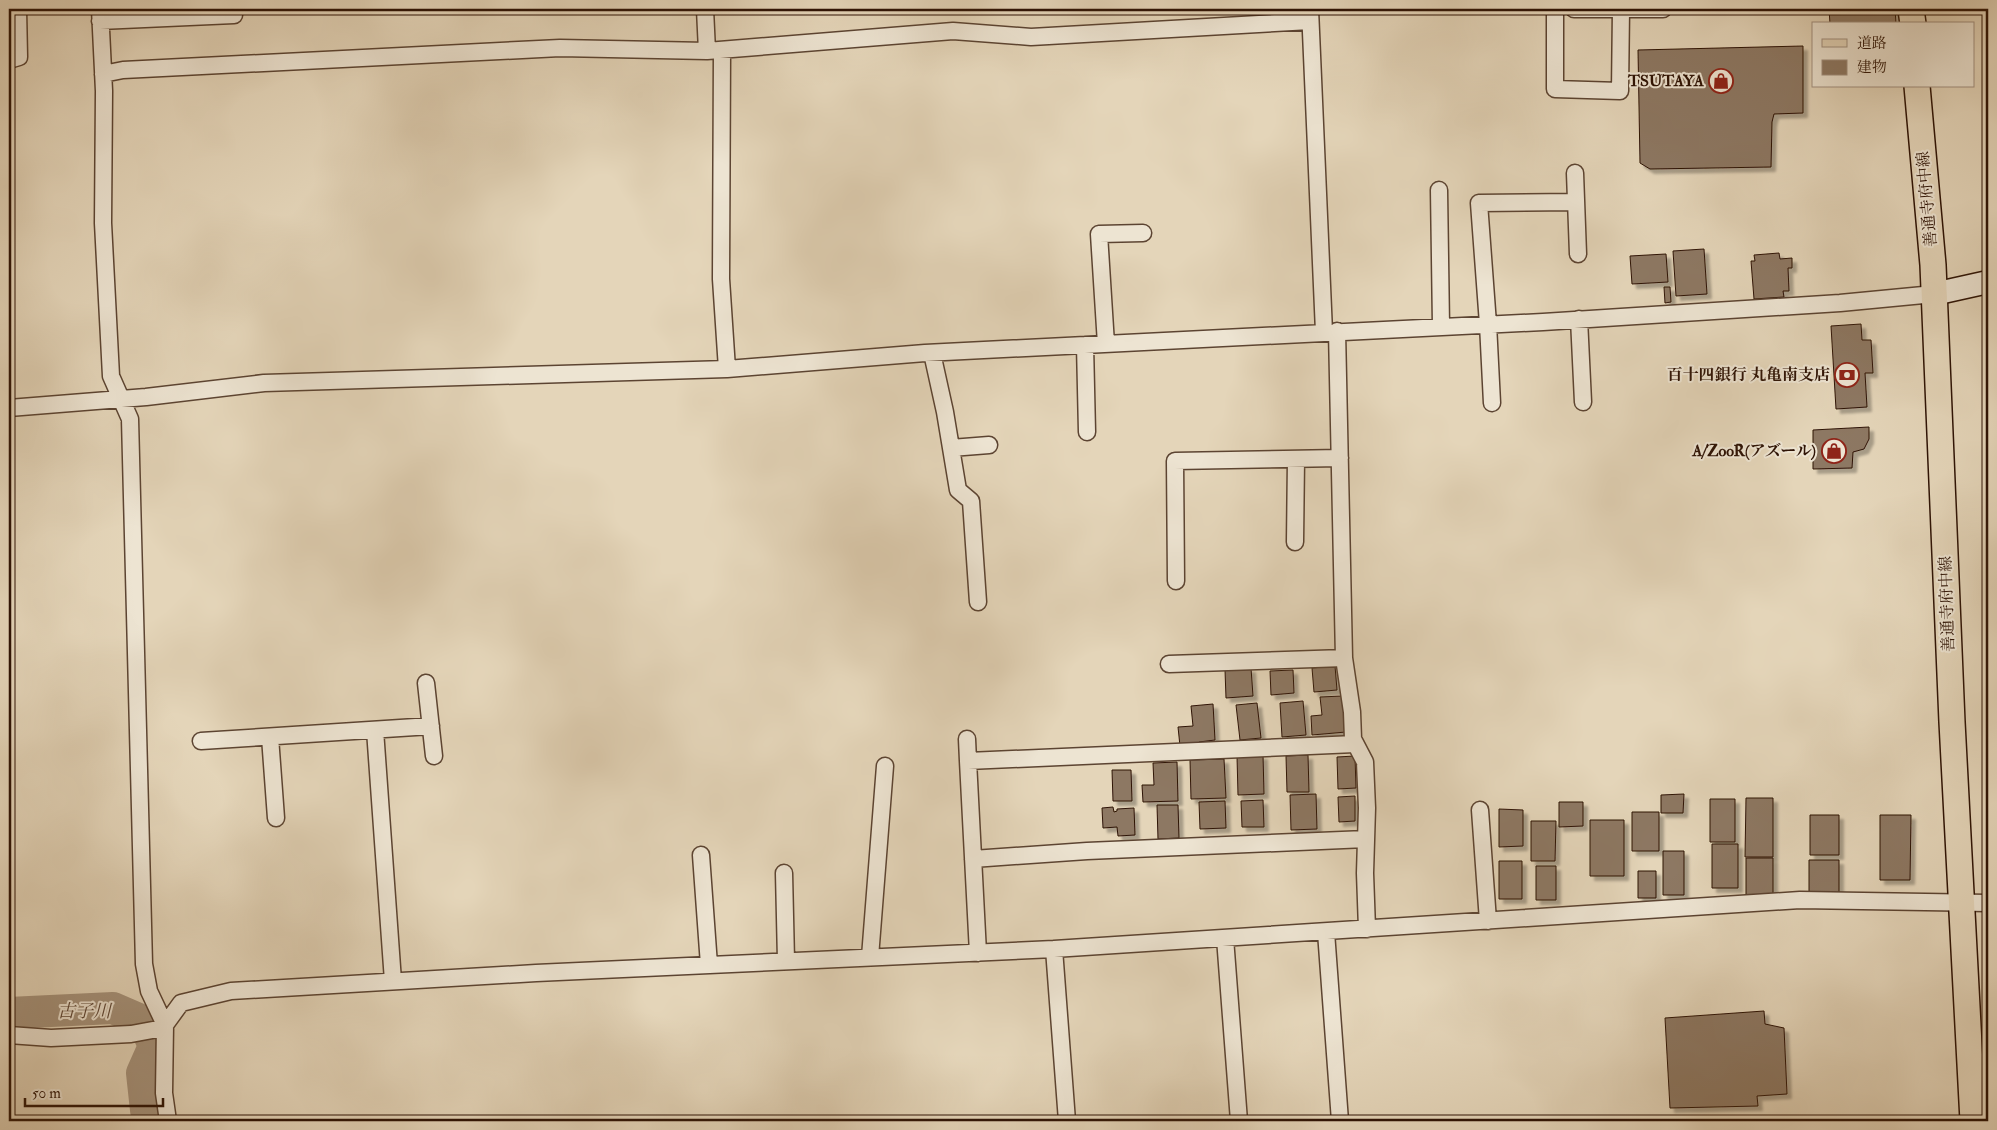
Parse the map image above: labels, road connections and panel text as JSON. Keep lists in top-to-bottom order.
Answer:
{
  "streets": {
    "main road": ["善通寺府中線"]
  },
  "water": ["古子川"],
  "places": {
    "shop": ["TSUTAYA", "A/ZooR(アズール)"],
    "bank": ["百十四銀行 丸亀南支店"]
  },
  "legend": ["道路", "建物"],
  "scale_bar": "50 m"
}
